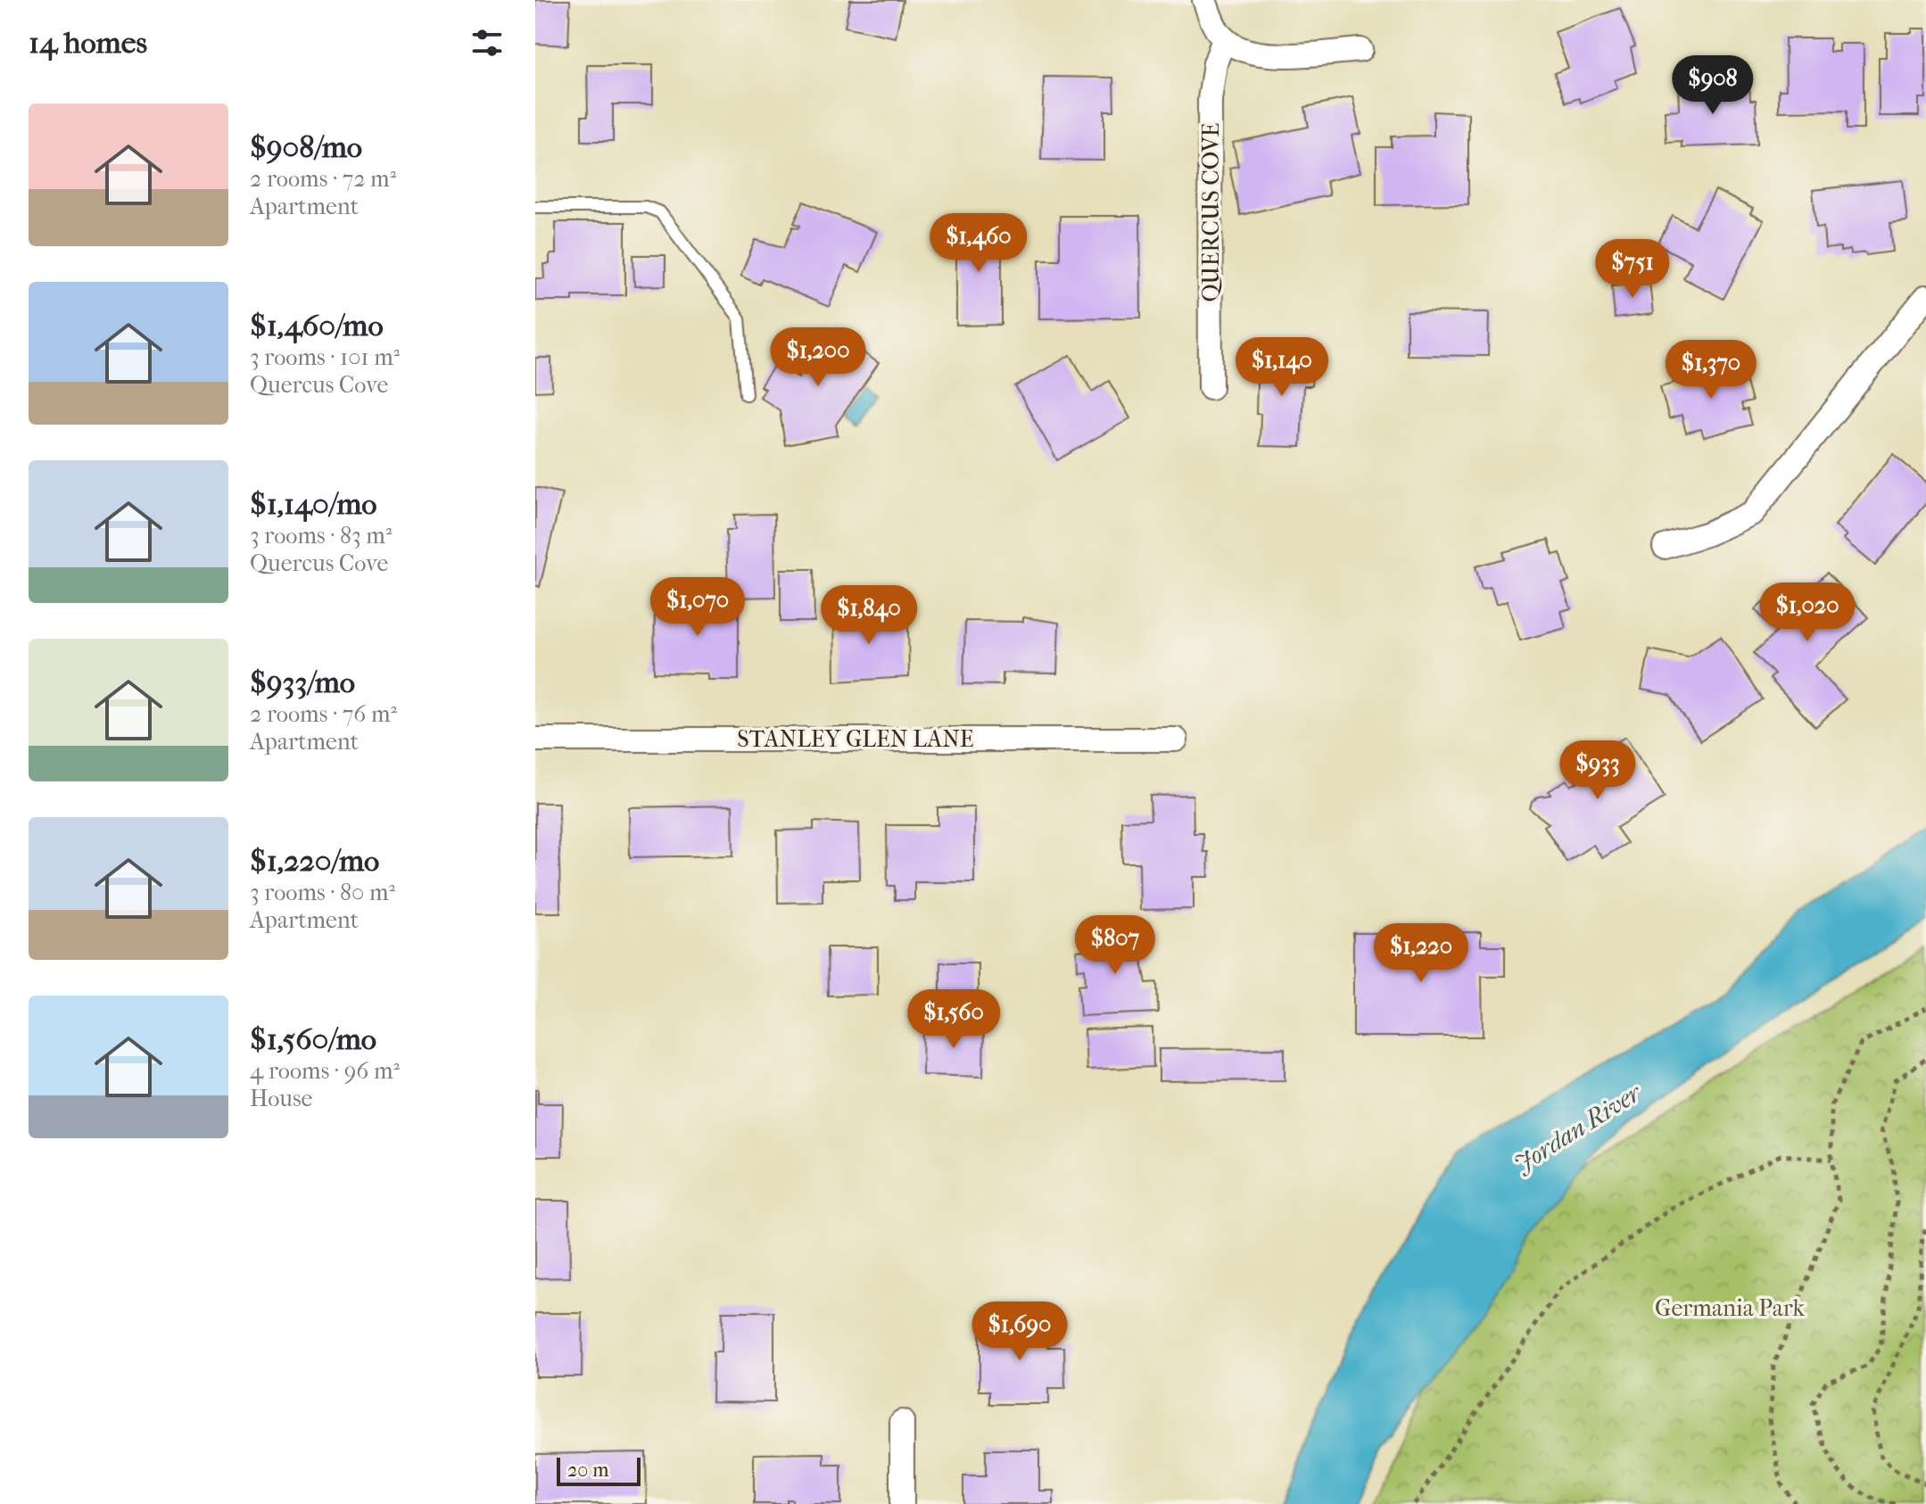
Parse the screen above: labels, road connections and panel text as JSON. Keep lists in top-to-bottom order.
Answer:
{
  "streets": {
    "street": ["QUERCUS COVE", "STANLEY GLEN LANE"]
  },
  "water": ["Jordan River"],
  "parks": ["Germania Park"],
  "scale_bar": "20 m",
  "page": {
    "heading": "14 homes",
    "price": [
      "$908",
      "$1,460",
      "$751",
      "$1,200",
      "$1,140",
      "$1,370",
      "$1,070",
      "$1,020",
      "$1,840",
      "$933",
      "$807",
      "$1,220",
      "$1,560",
      "$1,690"
    ],
    "list": [
      {
        "name": "$908/mo",
        "note": "2 rooms · 72 m² · Apartment"
      },
      {
        "name": "$1,460/mo",
        "note": "3 rooms · 101 m² · Quercus Cove"
      },
      {
        "name": "$1,140/mo",
        "note": "3 rooms · 83 m² · Quercus Cove"
      },
      {
        "name": "$933/mo",
        "note": "2 rooms · 76 m² · Apartment"
      },
      {
        "name": "$1,220/mo",
        "note": "3 rooms · 80 m² · Apartment"
      },
      {
        "name": "$1,560/mo",
        "note": "4 rooms · 96 m² · House"
      }
    ],
    "scale": "20 m"
  }
}
